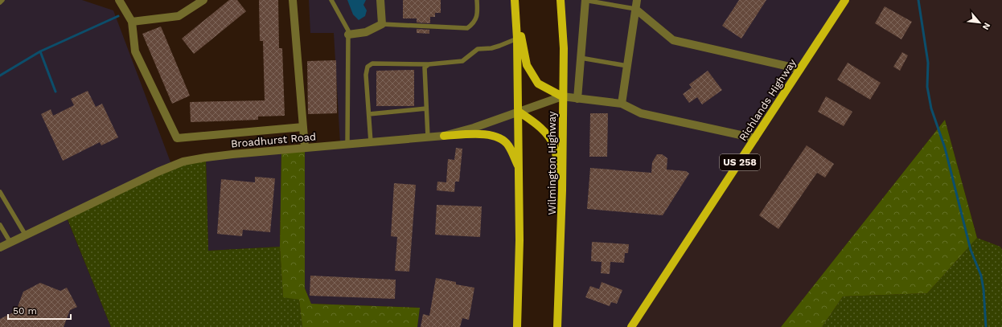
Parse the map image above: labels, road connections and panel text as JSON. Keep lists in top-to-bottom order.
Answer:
{
  "streets": {
    "main road": ["Richlands Highway", "US 258", "Wilmington Highway"],
    "street": ["Broadhurst Road"]
  },
  "crossings": [
    ["Broadhurst Road", "Wilmington Highway"]
  ],
  "scale_bar": "50 m",
  "north": "bottom right"
}
